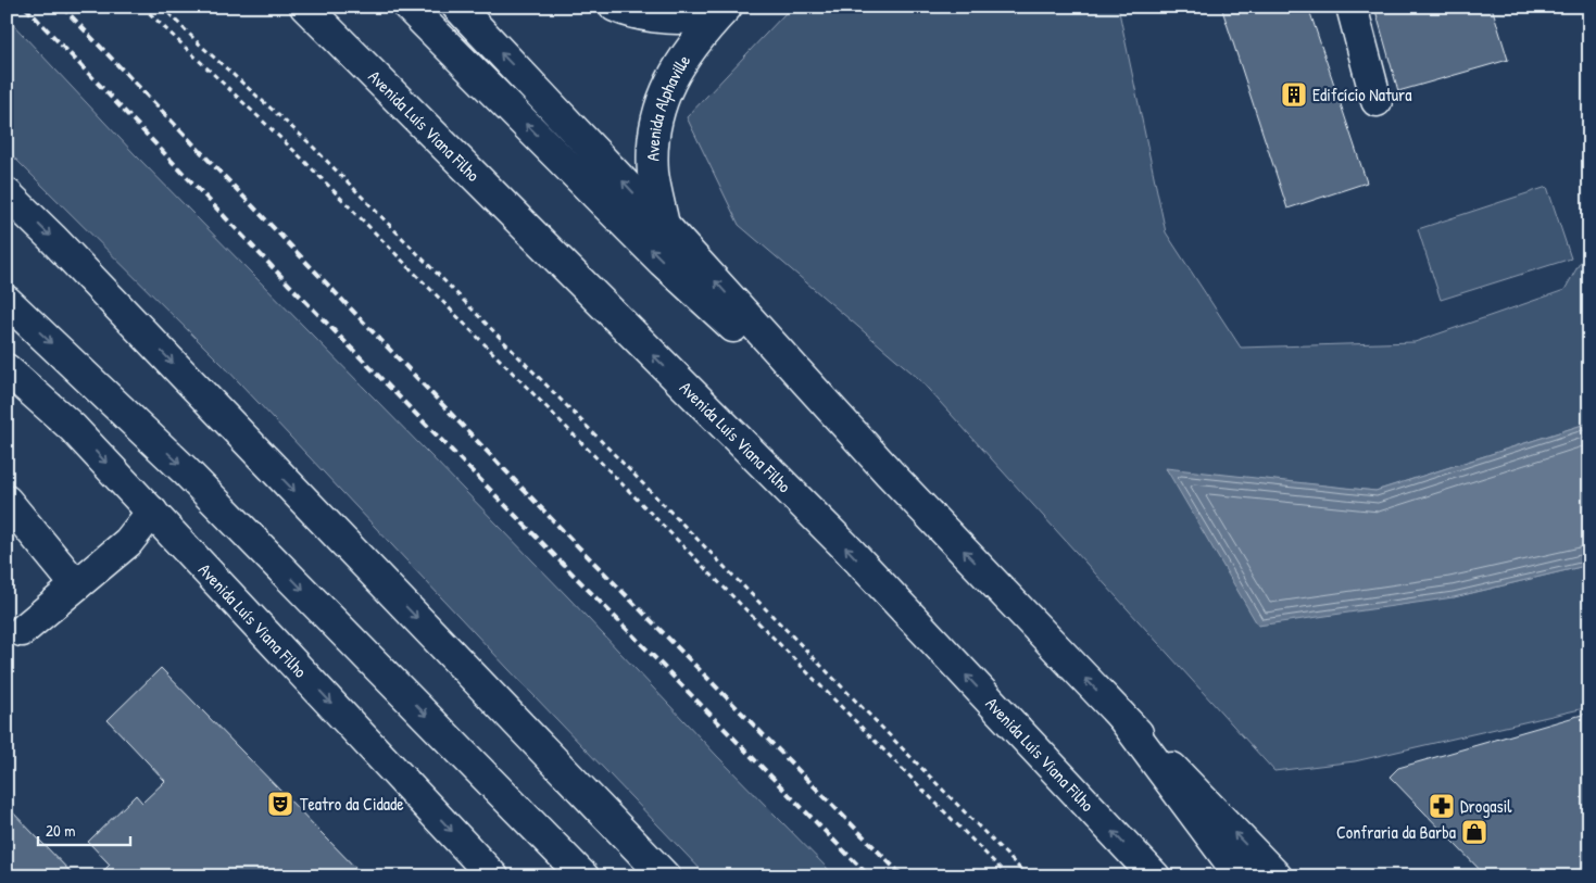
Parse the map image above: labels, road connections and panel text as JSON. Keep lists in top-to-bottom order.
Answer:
{
  "streets": {
    "main road": ["Avenida Alphaville", "Avenida Luís Viana Filho"]
  },
  "places": {
    "building": ["Edifcício Natura"],
    "theatre": ["Teatro da Cidade"],
    "pharmacy": ["Drogasil"],
    "shop": ["Confraria da Barba"]
  },
  "scale_bar": "20 m"
}
